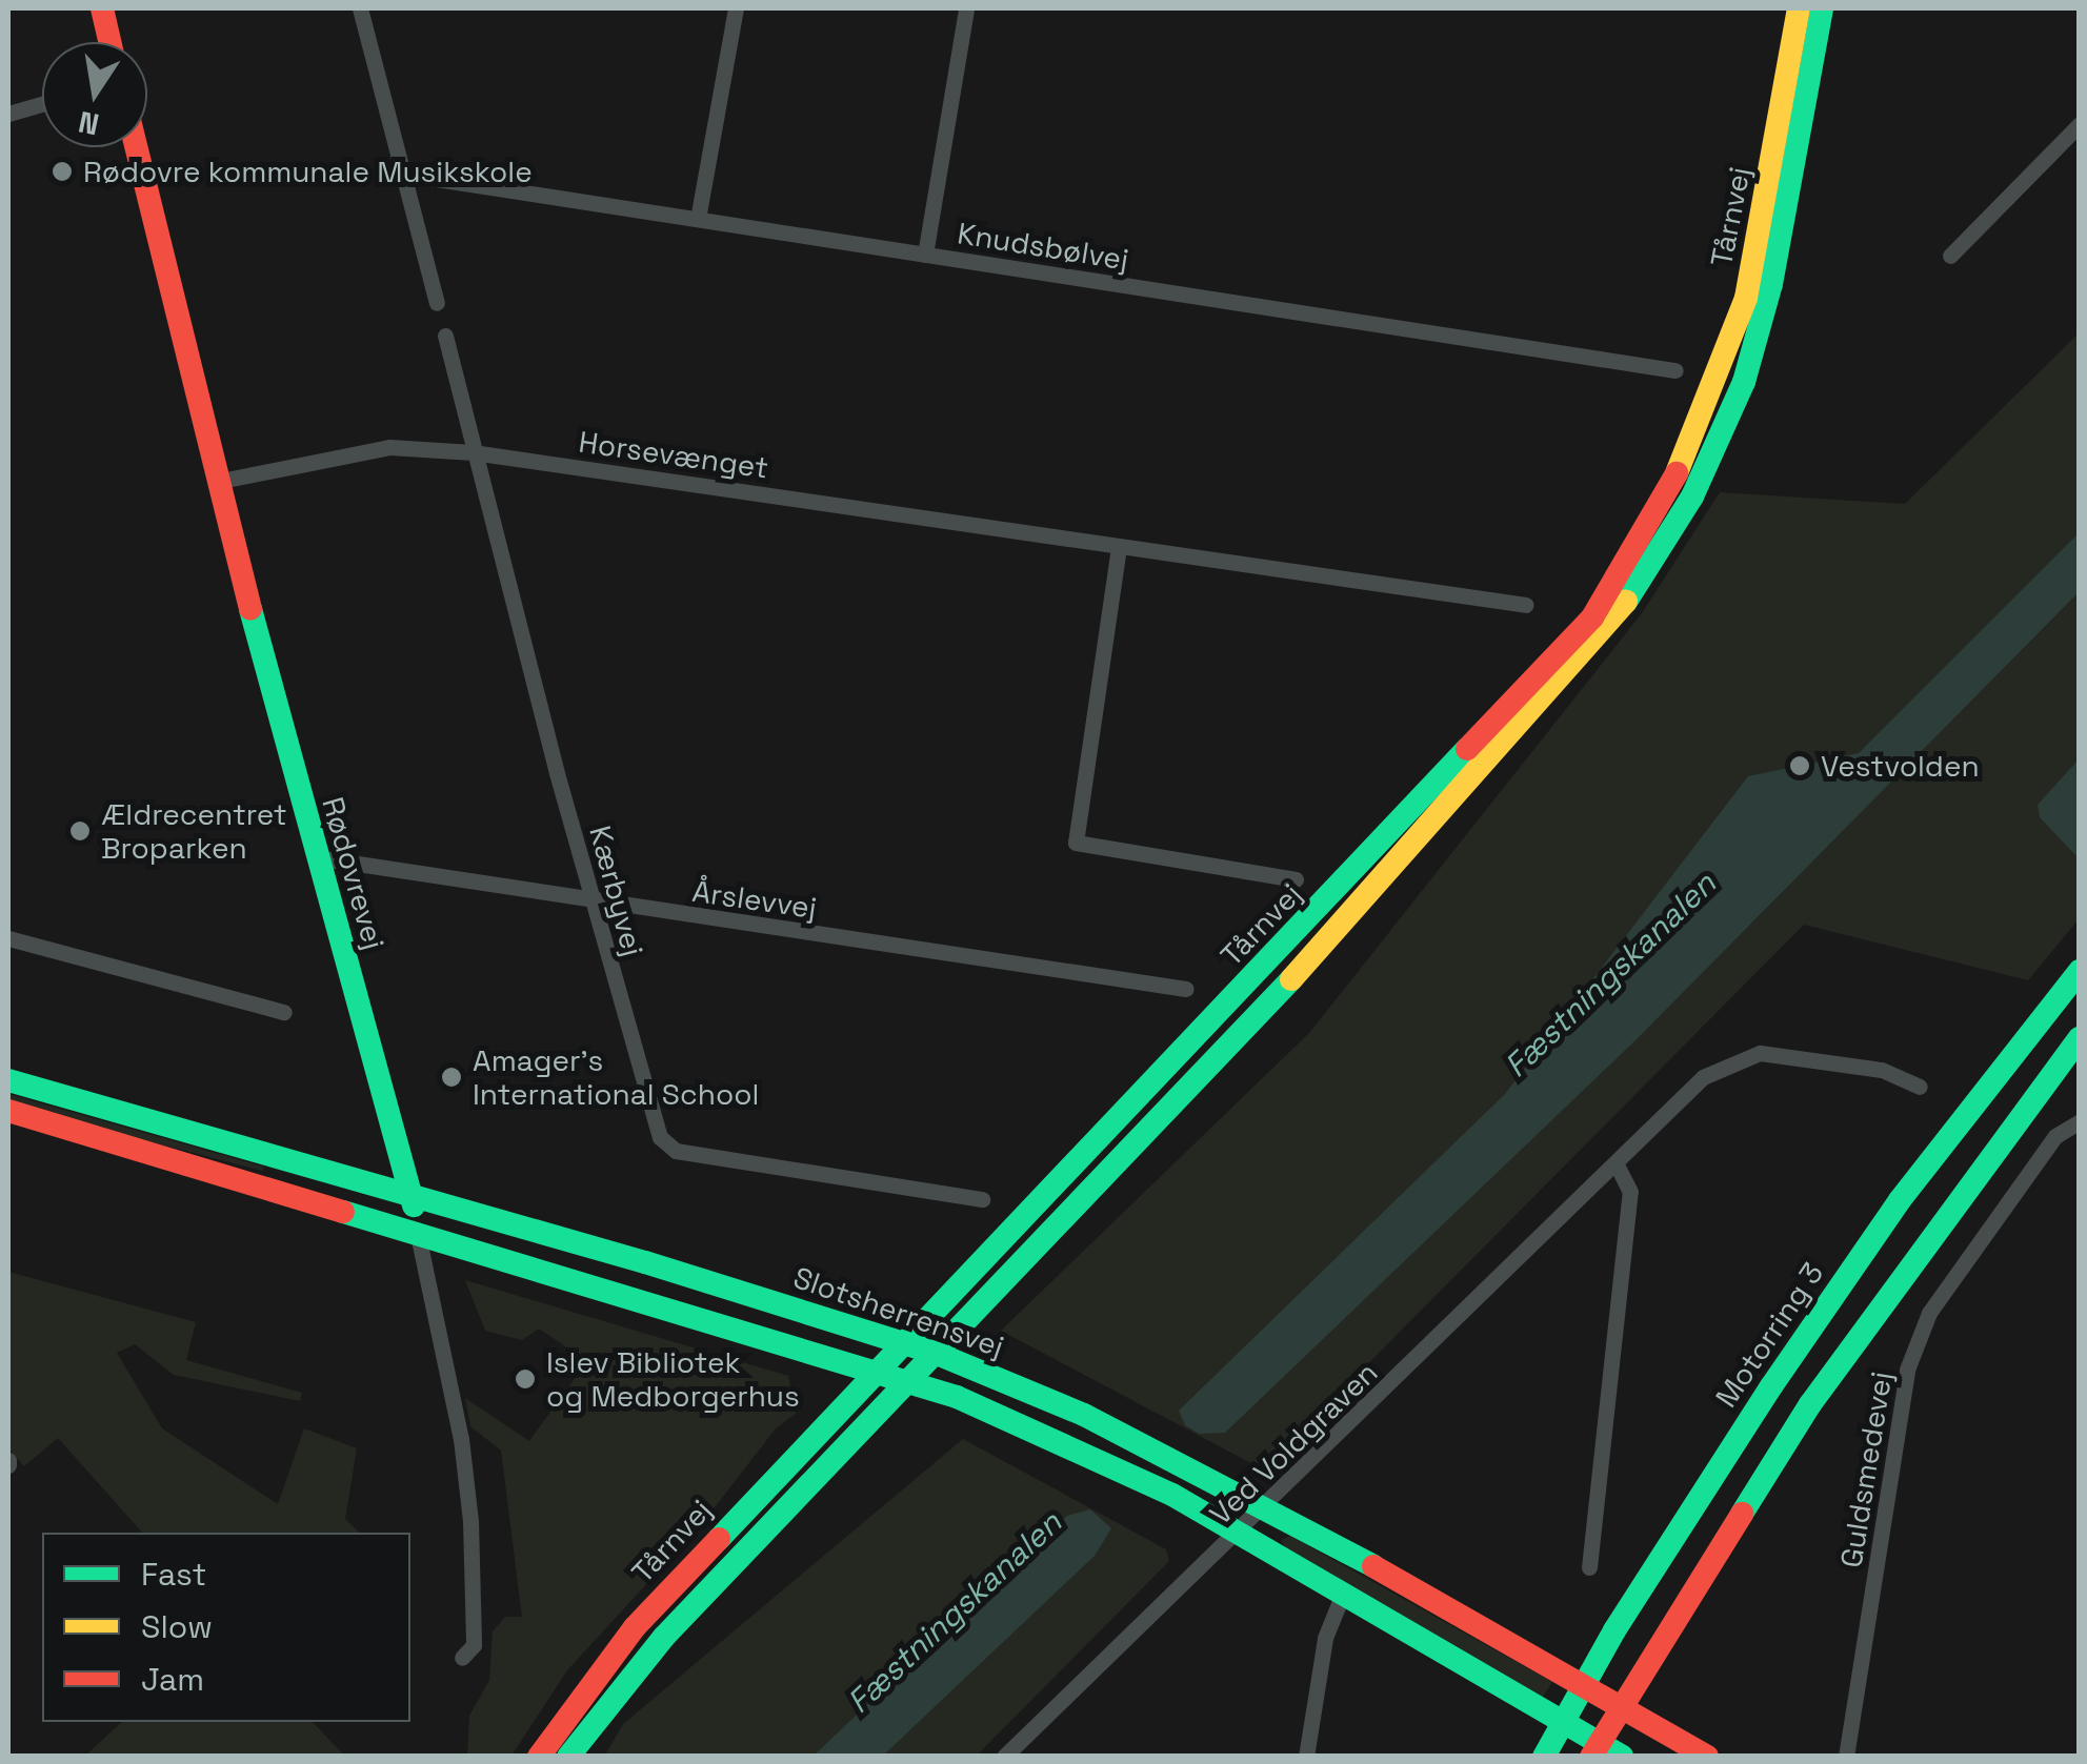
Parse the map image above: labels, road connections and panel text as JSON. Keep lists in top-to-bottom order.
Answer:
{
  "streets": {
    "main road": [
      "Tårnvej",
      "Rødovrevej",
      "Slotsherrensvej",
      "Motorring 3"
    ],
    "street": [
      "Knudsbølvej",
      "Horsevænget",
      "Kærbyvej",
      "Årslevvej",
      "Ved Voldgraven",
      "Guldsmedevej"
    ]
  },
  "crossings": [
    ["Tårnvej", "Slotsherrensvej"],
    ["Horsevænget", "Rødovrevej"],
    ["Horsevænget", "Kærbyvej"],
    ["Rødovrevej", "Årslevvej"],
    ["Rødovrevej", "Slotsherrensvej"],
    ["Kærbyvej", "Årslevvej"],
    ["Slotsherrensvej", "Ved Voldgraven"]
  ],
  "water": ["Fæstningskanalen"],
  "places": [
    "Rødovre kommunale Musikskole",
    "Vestvolden",
    "Ældrecentret Broparken",
    "Amager's International School",
    "Islev Bibliotek og Medborgerhus"
  ],
  "legend": ["Fast", "Slow", "Jam"],
  "north": "bottom"
}
